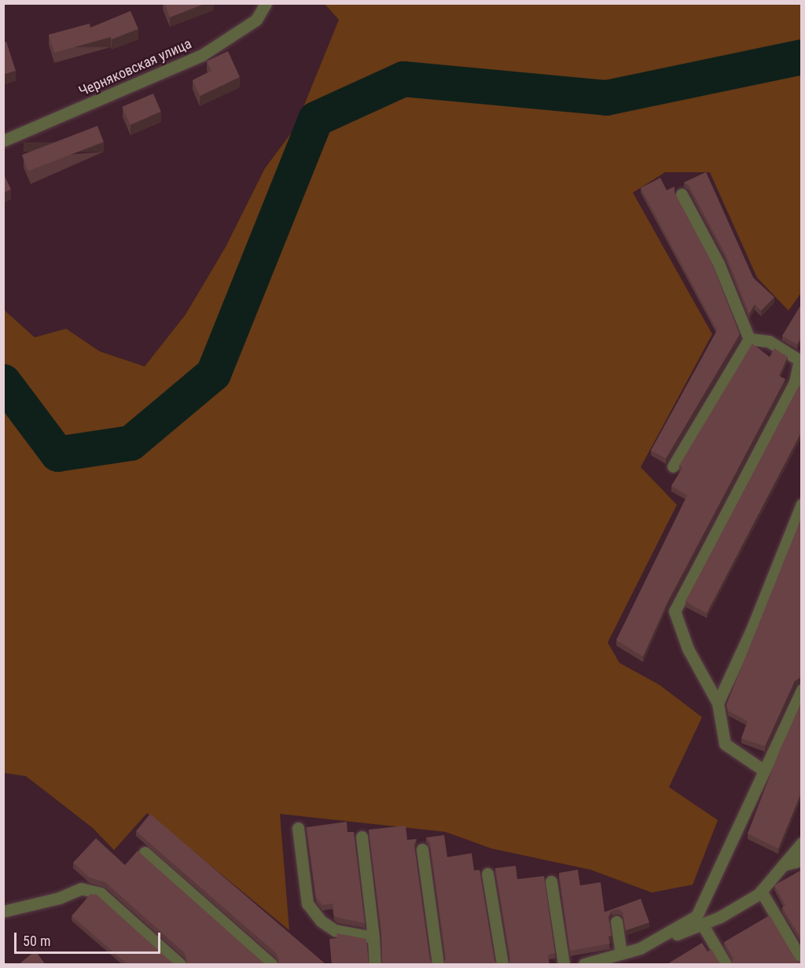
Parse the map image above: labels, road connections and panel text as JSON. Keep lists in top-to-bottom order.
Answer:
{
  "streets": {
    "street": ["Черняковская улица"]
  },
  "scale_bar": "50 m"
}
